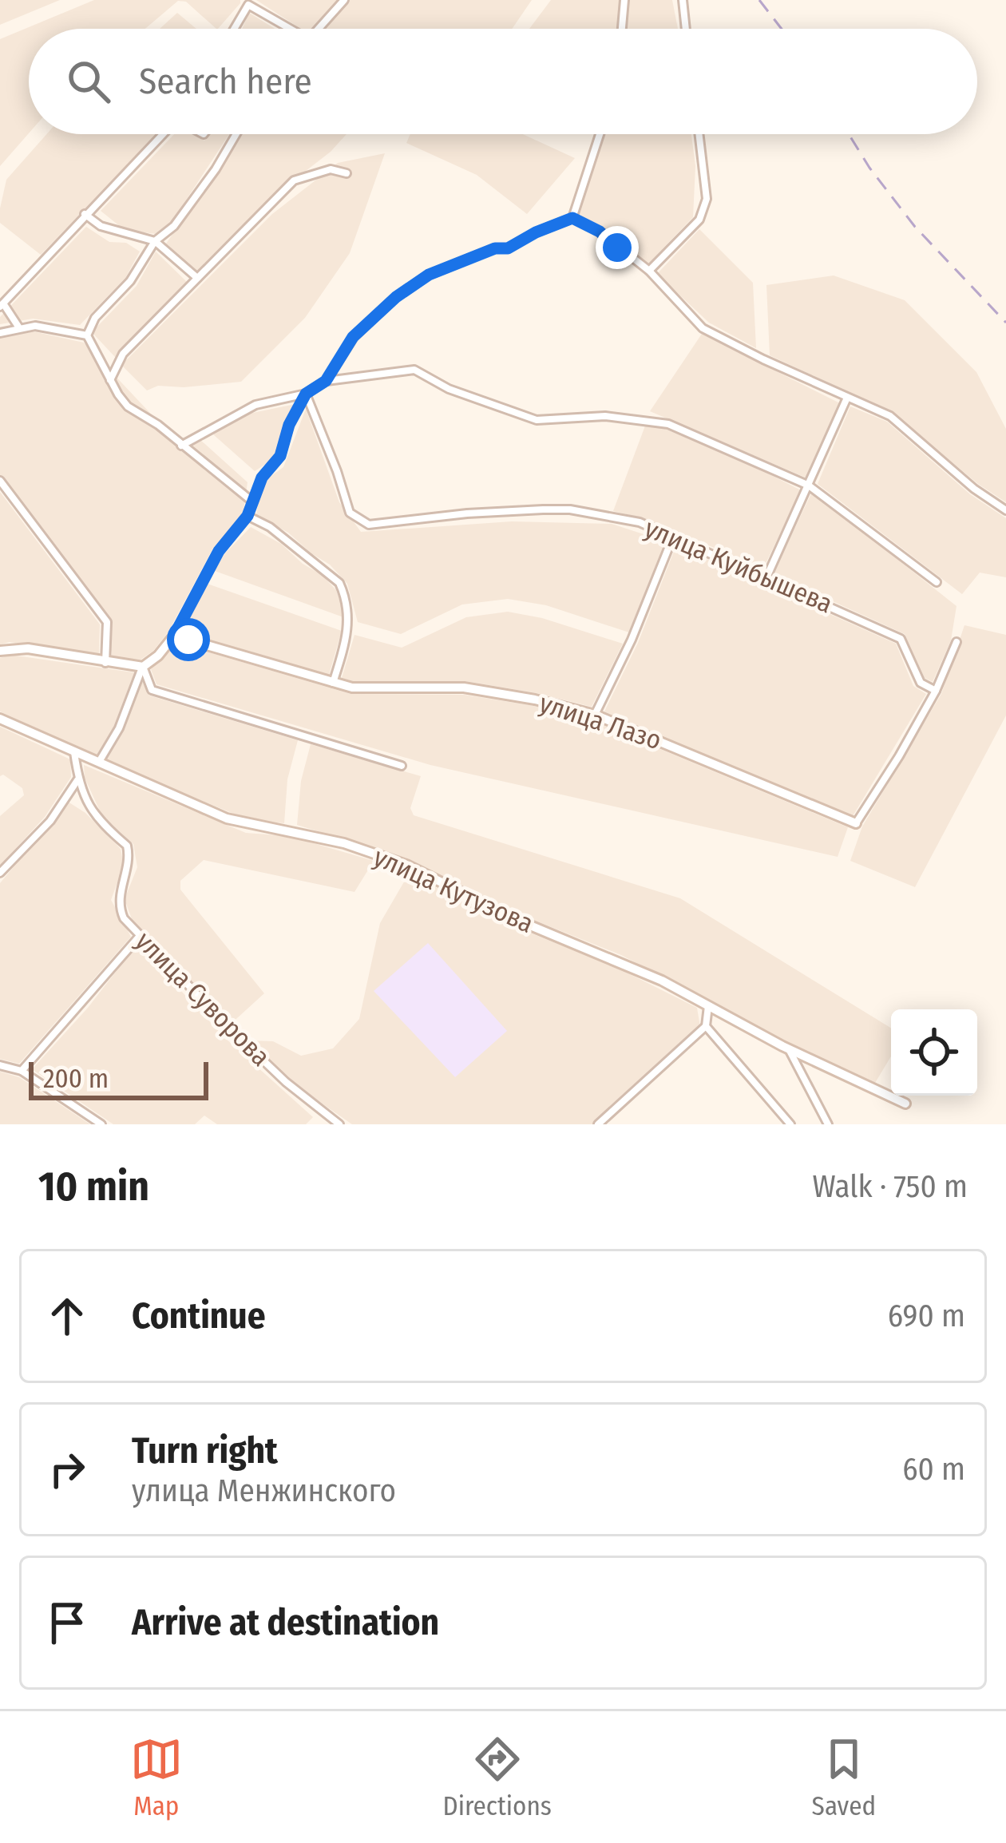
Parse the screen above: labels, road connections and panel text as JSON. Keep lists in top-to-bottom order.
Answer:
{
  "streets": {
    "street": [
      "улица Куйбышева",
      "улица Лазо",
      "улица Кутузова",
      "улица Суворова"
    ]
  },
  "crossings": [
    ["улица Куйбышева", "улица Лазо"],
    ["улица Кутузова", "улица Суворова"]
  ],
  "scale_bar": "200 m",
  "page": {
    "search": "Search here",
    "scale": "200 m",
    "heading": ["10 min", "Walk · 750 m"],
    "list": [
      ["Continue", "690 m"],
      ["Turn right", "улица Менжинского", "60 m"],
      "Arrive at destination"
    ],
    "nav": ["Map", "Directions", "Saved"]
  }
}
